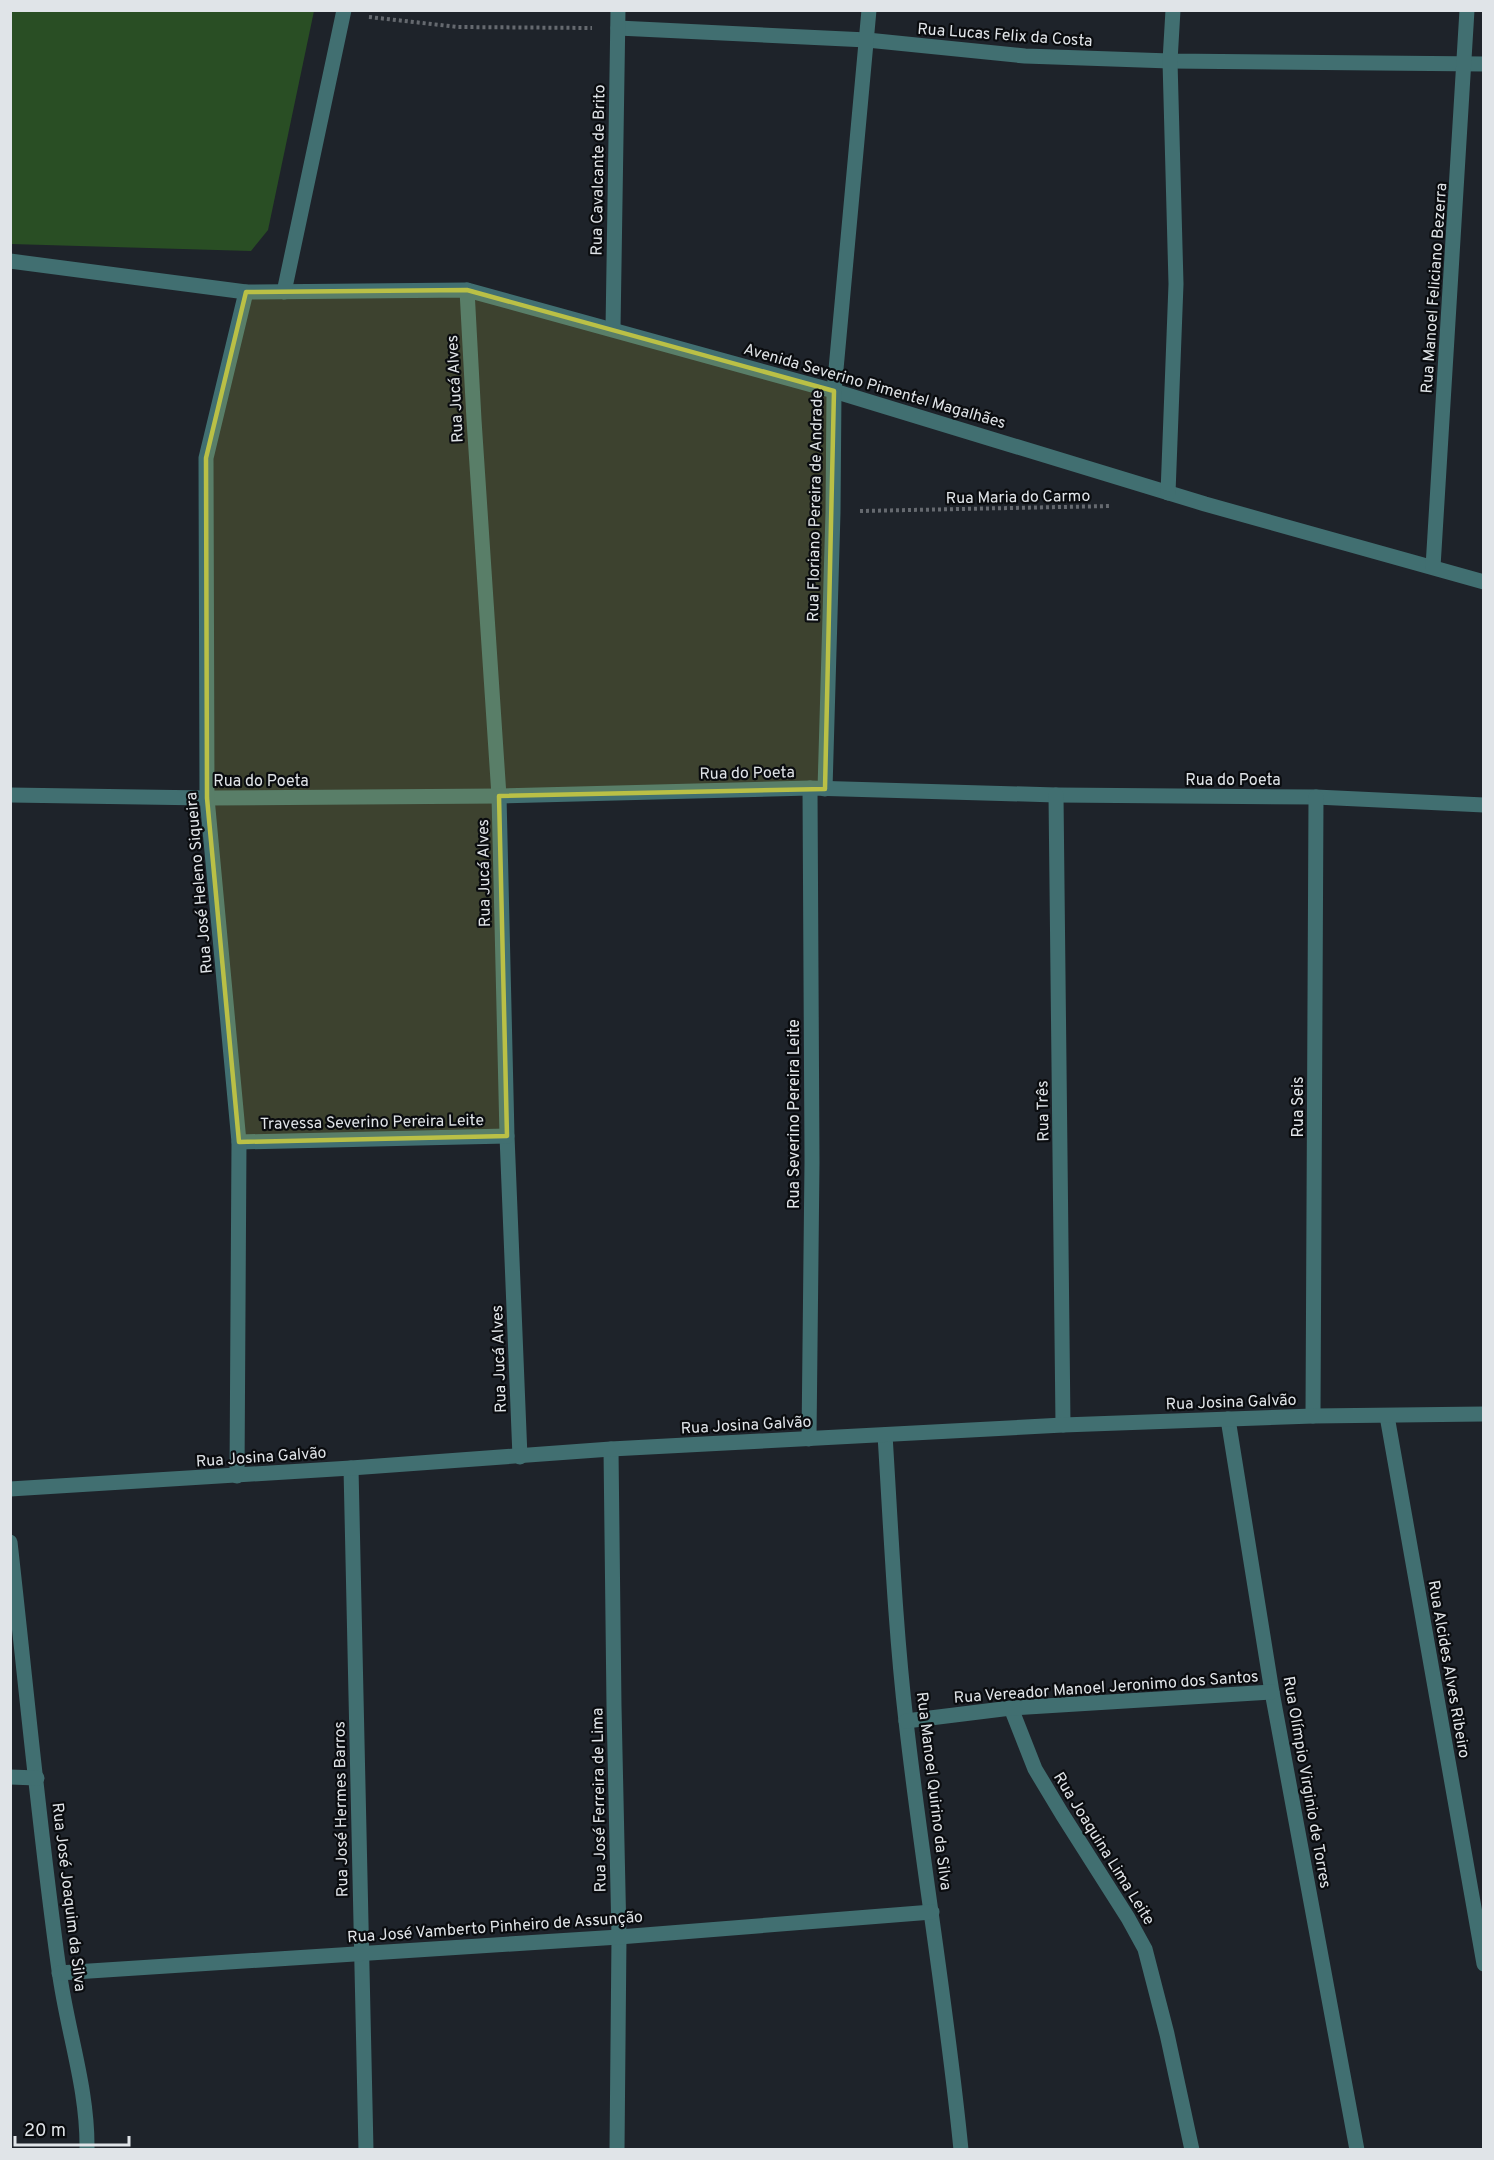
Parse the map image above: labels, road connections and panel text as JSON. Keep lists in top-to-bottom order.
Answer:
{
  "streets": {
    "street": [
      "Rua Lucas Felix da Costa",
      "Rua Cavalcante de Brito",
      "Rua Manoel Feliciano Bezerra",
      "Avenida Severino Pimentel Magalhães",
      "Rua Jucá Alves",
      "Rua Floriano Pereira de Andrade",
      "Rua do Poeta",
      "Rua José Heleno Siqueira",
      "Rua Seis",
      "Rua Três",
      "Rua Severino Pereira Leite",
      "Travessa Severino Pereira Leite",
      "Rua Josina Galvão",
      "Rua Alcides Alves Ribeiro",
      "Rua Vereador Manoel Jeronimo dos Santos",
      "Rua Olímpio Virginio de Torres",
      "Rua Manoel Quirino da Silva",
      "Rua José Ferreira de Lima",
      "Rua José Hermes Barros",
      "Rua Joaquina Lima Leite",
      "Rua José Joaquim da Silva",
      "Rua José Vamberto Pinheiro de Assunção"
    ],
    "path": ["Rua Maria do Carmo"]
  },
  "crossings": [
    ["Rua Lucas Felix da Costa", "Rua Cavalcante de Brito"],
    ["Rua Lucas Felix da Costa", "Rua Manoel Feliciano Bezerra"],
    ["Rua Lucas Felix da Costa", "Rua Floriano Pereira de Andrade"],
    ["Rua Cavalcante de Brito", "Avenida Severino Pimentel Magalhães"],
    ["Rua Manoel Feliciano Bezerra", "Avenida Severino Pimentel Magalhães"],
    ["Avenida Severino Pimentel Magalhães", "Rua Jucá Alves"],
    ["Avenida Severino Pimentel Magalhães", "Rua Floriano Pereira de Andrade"],
    ["Avenida Severino Pimentel Magalhães", "Rua José Heleno Siqueira"],
    ["Rua Jucá Alves", "Rua do Poeta"],
    ["Rua Jucá Alves", "Travessa Severino Pereira Leite"],
    ["Rua Jucá Alves", "Rua Josina Galvão"],
    ["Rua Maria do Carmo", "Rua Floriano Pereira de Andrade"],
    ["Rua Floriano Pereira de Andrade", "Rua do Poeta"],
    ["Rua Floriano Pereira de Andrade", "Rua Severino Pereira Leite"],
    ["Rua do Poeta", "Rua José Heleno Siqueira"],
    ["Rua do Poeta", "Rua Seis"],
    ["Rua do Poeta", "Rua Três"],
    ["Rua do Poeta", "Rua Severino Pereira Leite"],
    ["Rua José Heleno Siqueira", "Travessa Severino Pereira Leite"],
    ["Rua José Heleno Siqueira", "Rua Josina Galvão"],
    ["Rua Seis", "Rua Josina Galvão"],
    ["Rua Três", "Rua Josina Galvão"],
    ["Rua Severino Pereira Leite", "Rua Josina Galvão"],
    ["Rua Josina Galvão", "Rua Alcides Alves Ribeiro"],
    ["Rua Josina Galvão", "Rua Olímpio Virginio de Torres"],
    ["Rua Josina Galvão", "Rua Manoel Quirino da Silva"],
    ["Rua Josina Galvão", "Rua José Ferreira de Lima"],
    ["Rua Josina Galvão", "Rua José Hermes Barros"],
    ["Rua Vereador Manoel Jeronimo dos Santos", "Rua Olímpio Virginio de Torres"],
    ["Rua Vereador Manoel Jeronimo dos Santos", "Rua Manoel Quirino da Silva"],
    ["Rua Vereador Manoel Jeronimo dos Santos", "Rua Joaquina Lima Leite"],
    ["Rua Manoel Quirino da Silva", "Rua José Vamberto Pinheiro de Assunção"],
    ["Rua José Ferreira de Lima", "Rua José Vamberto Pinheiro de Assunção"],
    ["Rua José Hermes Barros", "Rua José Vamberto Pinheiro de Assunção"],
    ["Rua José Joaquim da Silva", "Rua José Vamberto Pinheiro de Assunção"]
  ],
  "scale_bar": "20 m"
}
